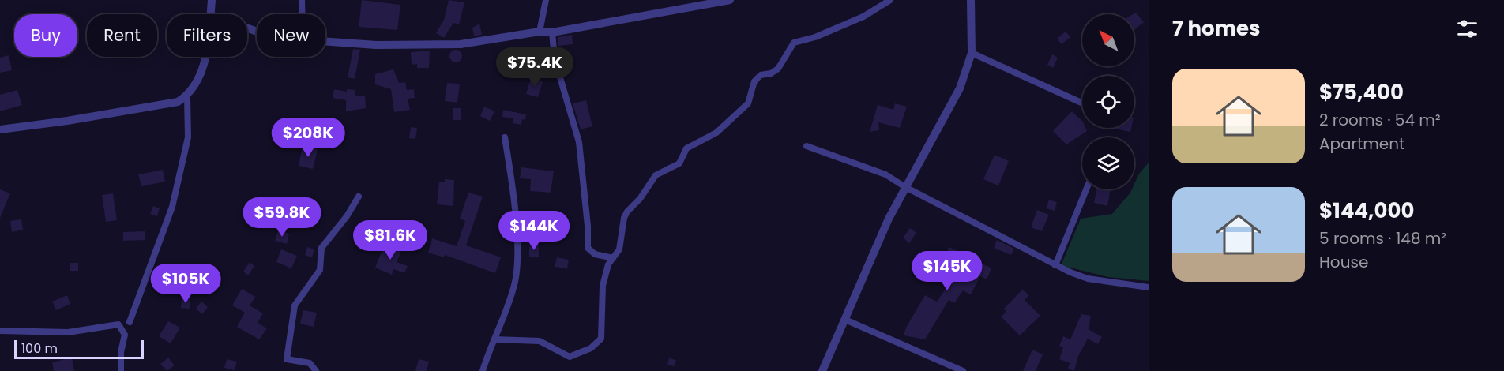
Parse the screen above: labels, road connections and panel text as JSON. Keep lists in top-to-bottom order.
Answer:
{
  "scale_bar": "100 m",
  "north": "top left",
  "page": {
    "heading": "7 homes",
    "chip": [
      "Buy",
      "Rent",
      "Filters",
      "New"
    ],
    "price": [
      "$75.4K",
      "$208K",
      "$59.8K",
      "$144K",
      "$81.6K",
      "$145K",
      "$105K"
    ],
    "list": [
      {
        "name": "$75,400",
        "note": "2 rooms · 54 m² · Apartment"
      },
      {
        "name": "$144,000",
        "note": "5 rooms · 148 m² · House"
      }
    ],
    "scale": "100 m"
  }
}
